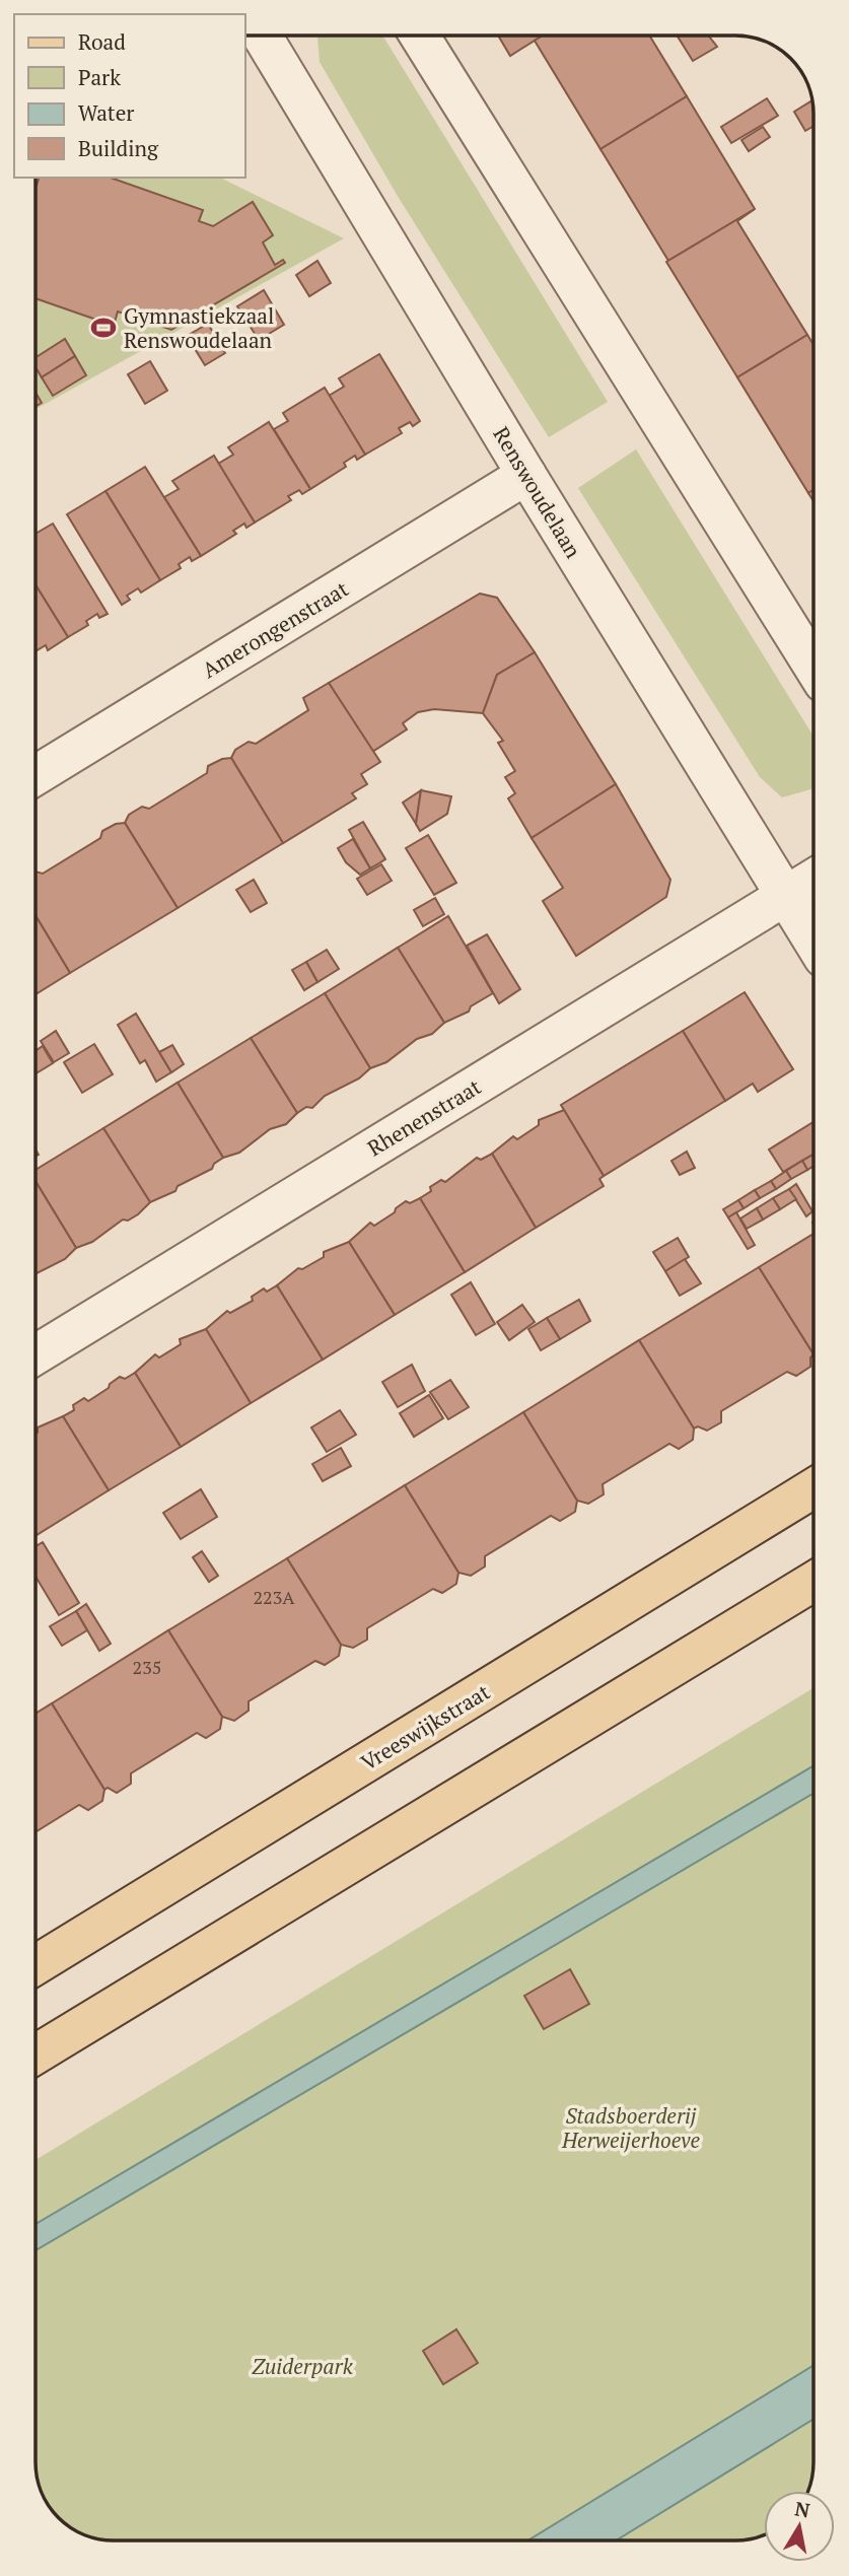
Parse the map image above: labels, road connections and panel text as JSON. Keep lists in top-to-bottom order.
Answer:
{
  "streets": {
    "main road": ["Vreeswijkstraat"],
    "street": ["Renswoudelaan", "Amerongenstraat", "Rhenenstraat"]
  },
  "crossings": [
    ["Renswoudelaan", "Amerongenstraat"],
    ["Renswoudelaan", "Rhenenstraat"]
  ],
  "parks": ["Stadsboerderij Herweijerhoeve", "Zuiderpark"],
  "places": {
    "sports": ["Gymnastiekzaal Renswoudelaan"]
  },
  "house_numbers": ["223A", "235"],
  "legend": [
    "Road",
    "Park",
    "Water",
    "Building"
  ],
  "north": "top"
}
